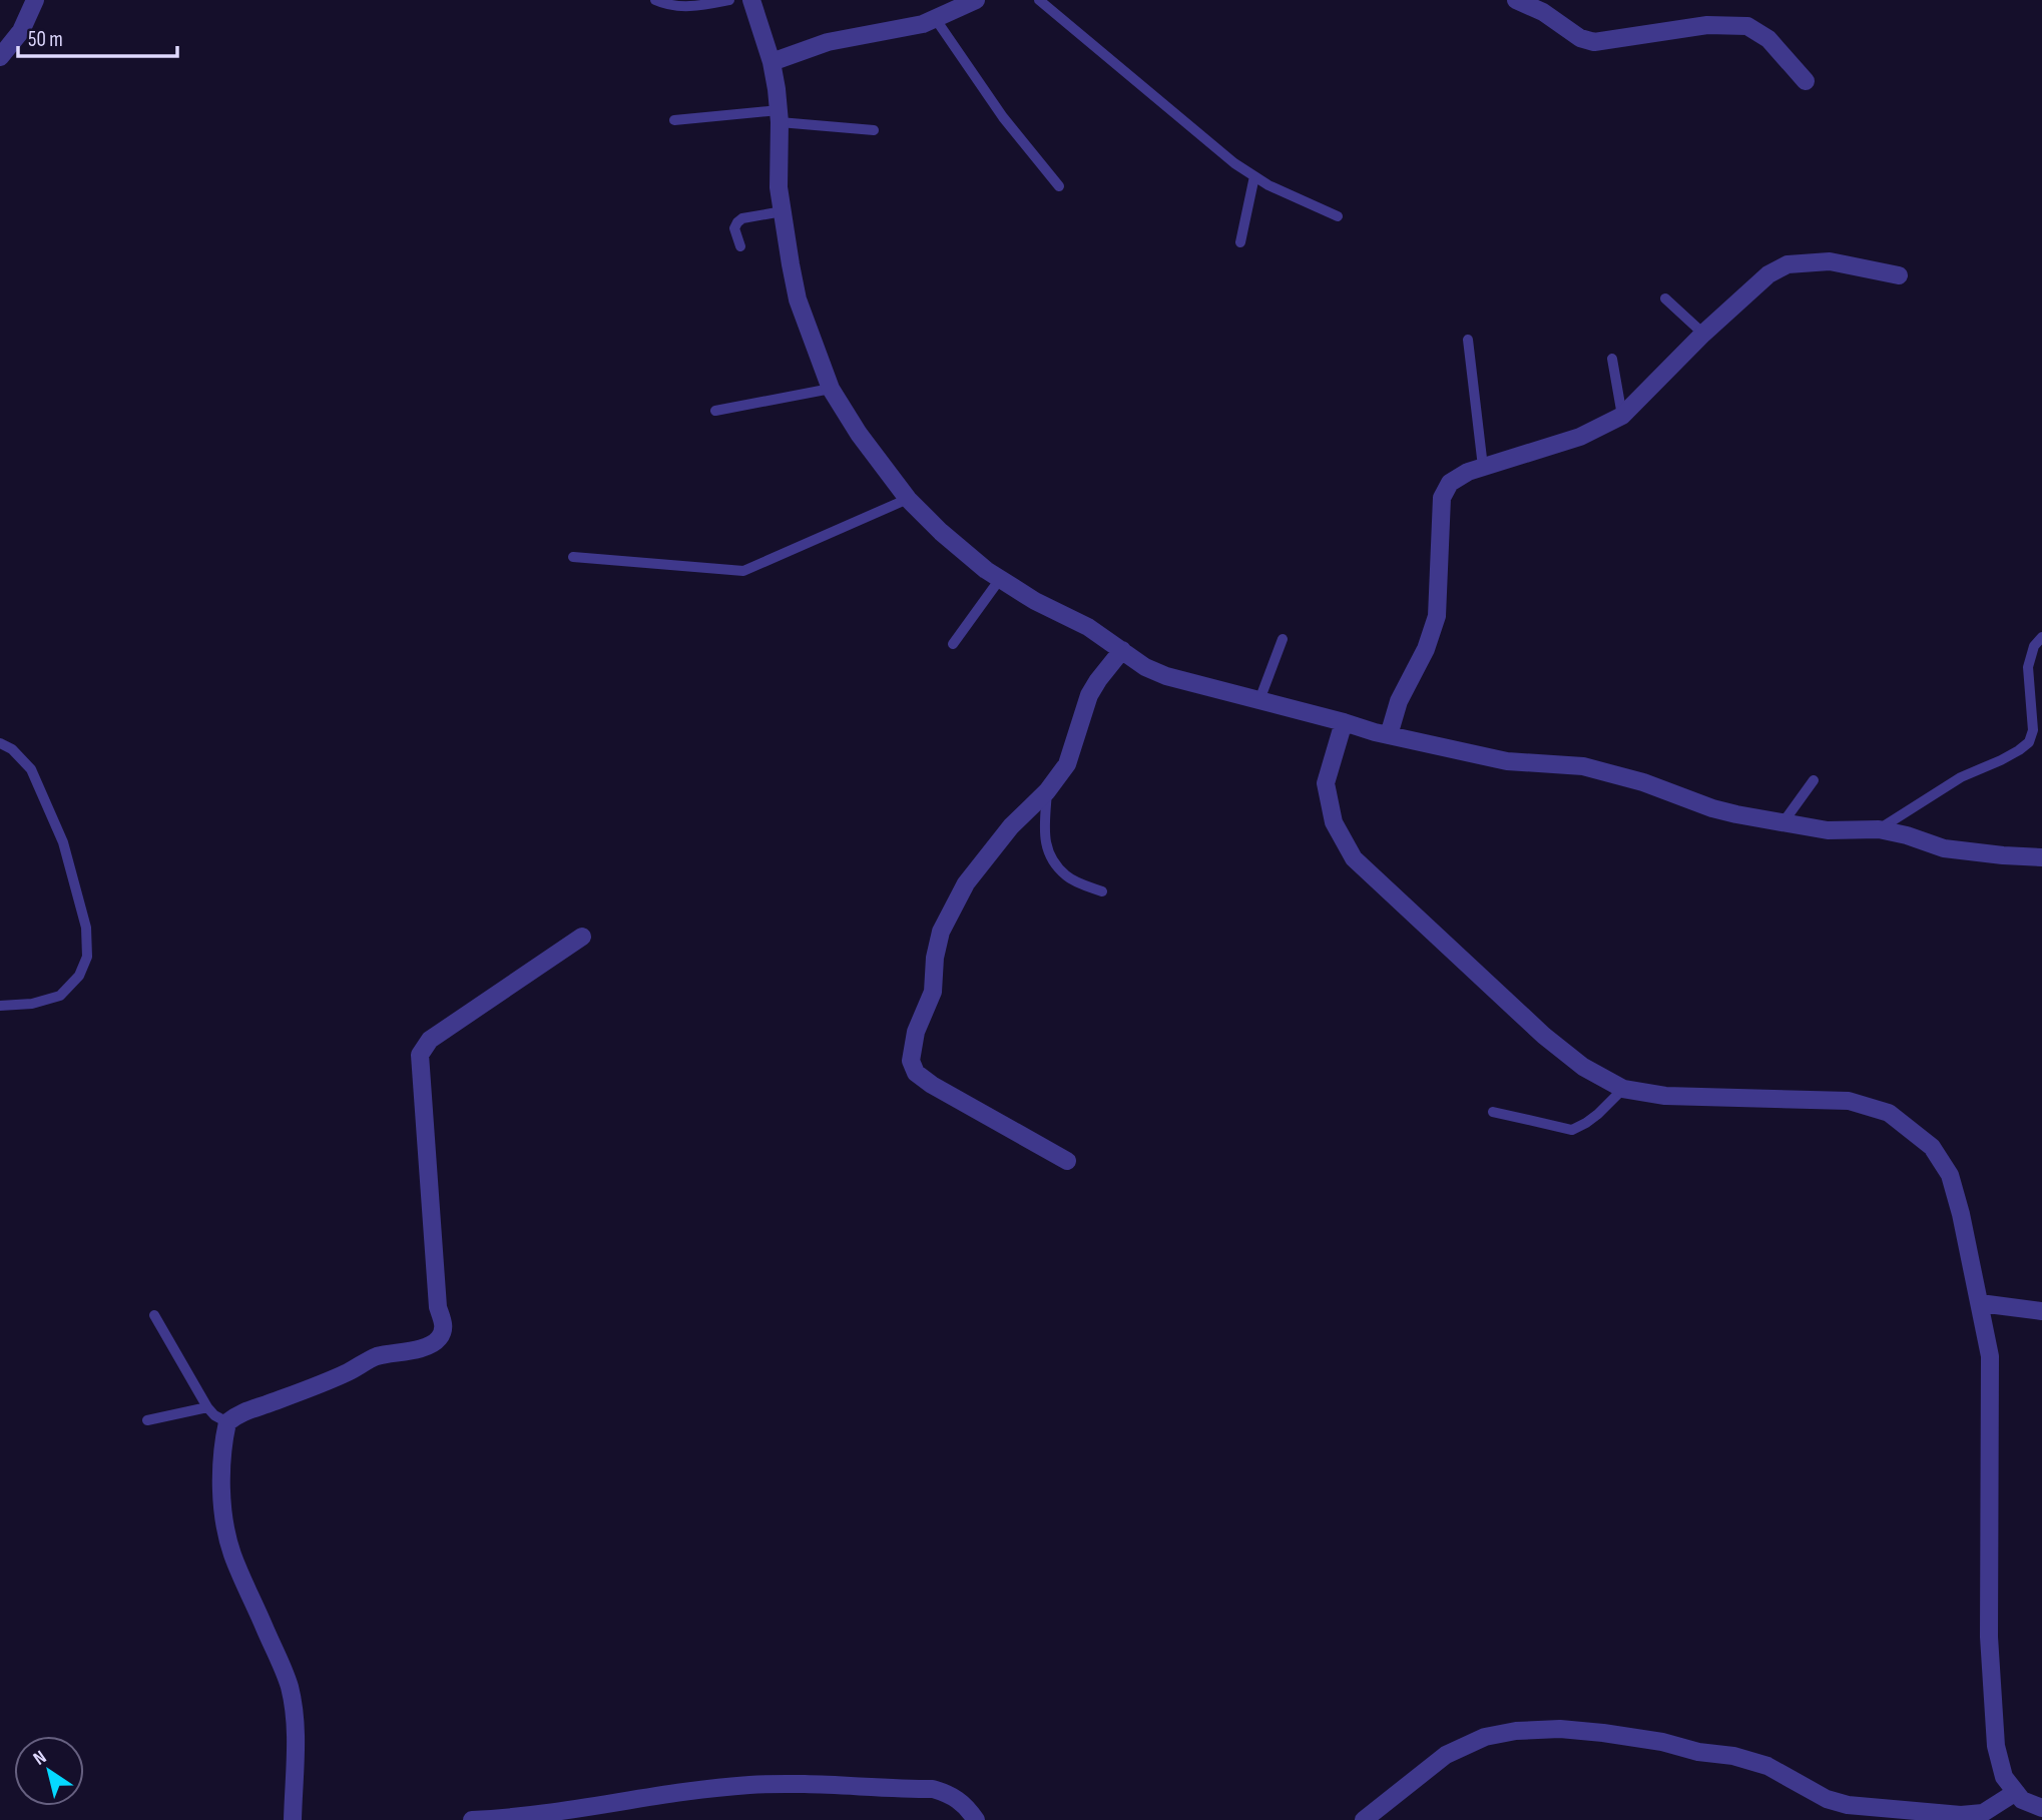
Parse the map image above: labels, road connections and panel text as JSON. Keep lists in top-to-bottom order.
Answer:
{
  "scale_bar": "50 m",
  "north": "top left"
}
